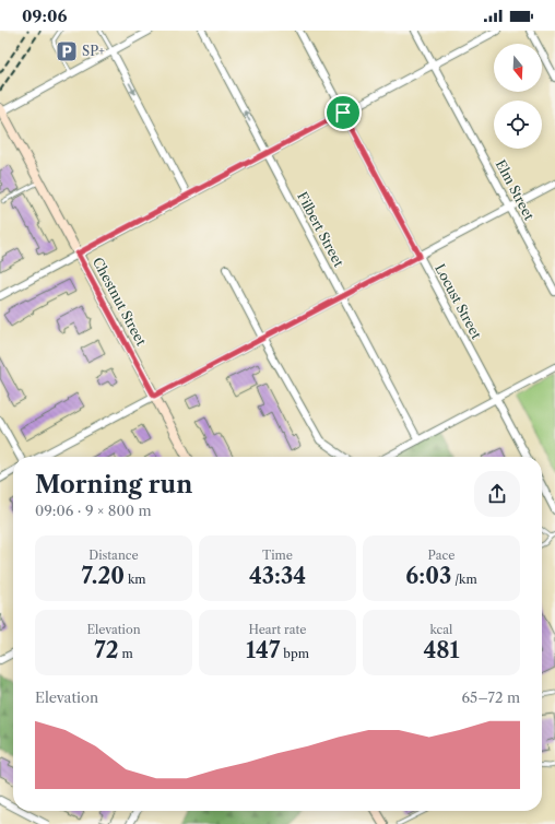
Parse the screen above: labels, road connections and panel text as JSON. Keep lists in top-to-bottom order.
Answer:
{
  "streets": {
    "street": [
      "Elm Street",
      "Filbert Street",
      "Chestnut Street",
      "Locust Street"
    ]
  },
  "places": {
    "parking": ["SP+"]
  },
  "north": "bottom",
  "page": {
    "status": "09:06",
    "heading": ["Morning run", "09:06 · 9 × 800 m"],
    "stats": [
      ["Distance", "7.20 km"],
      ["Time", "43:34"],
      ["Pace", "6:03 /km"],
      ["Elevation", "72 m"],
      ["Heart rate", "147 bpm"],
      ["kcal", "481"]
    ],
    "chart": ["Elevation", "65–72 m"]
  }
}
